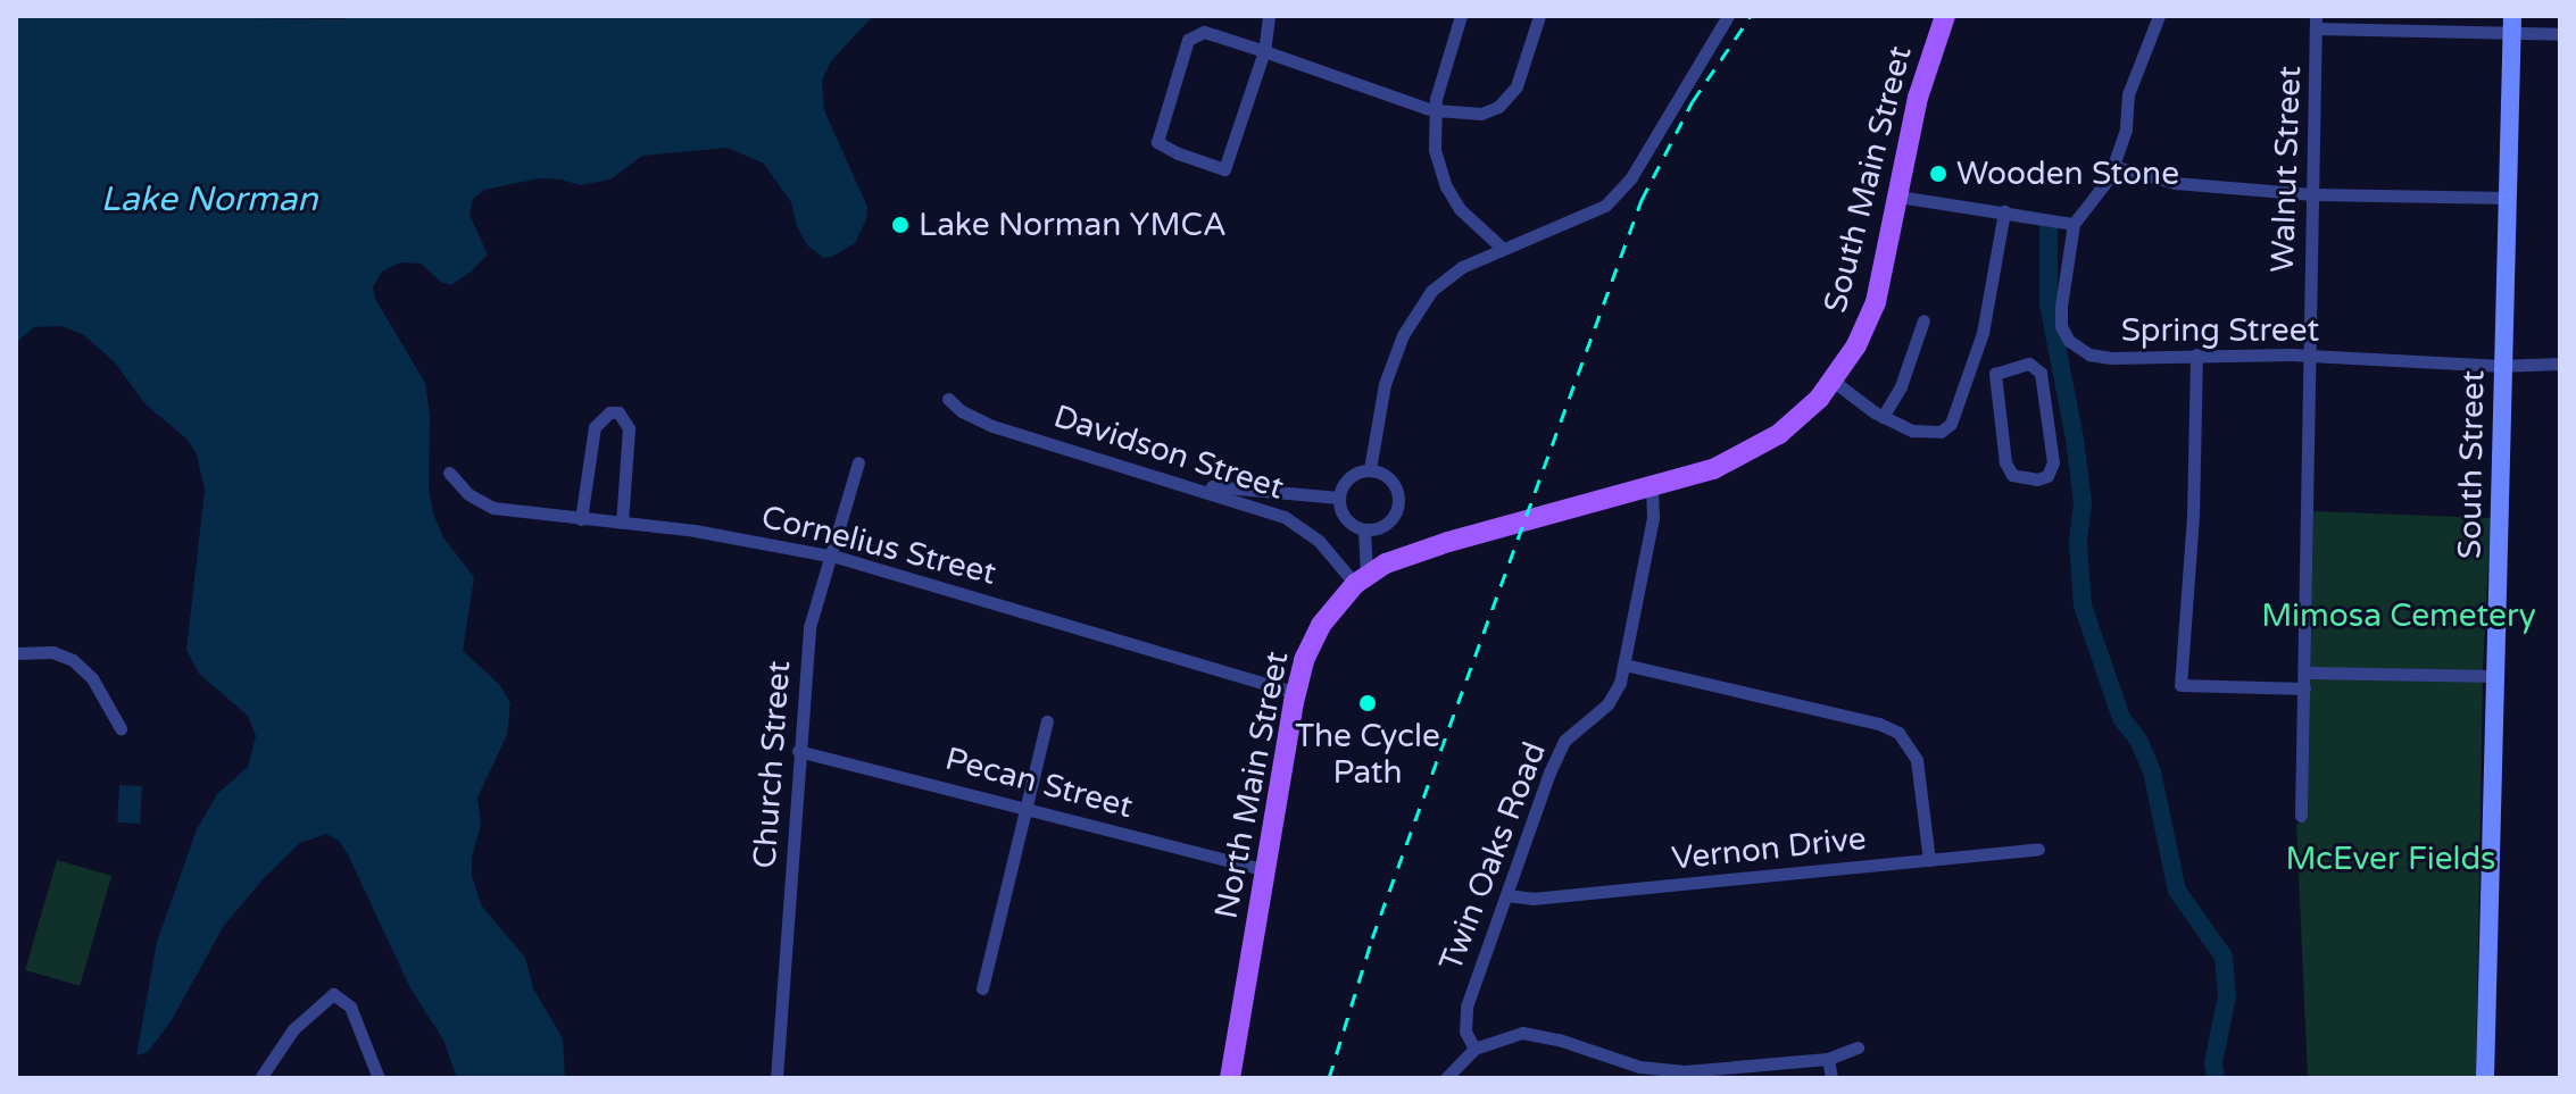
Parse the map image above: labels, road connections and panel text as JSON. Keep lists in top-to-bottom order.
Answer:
{
  "streets": {
    "main road": ["South Main Street", "North Main Street"],
    "street": [
      "Walnut Street",
      "Spring Street",
      "Davidson Street",
      "South Street",
      "Cornelius Street",
      "Church Street",
      "Pecan Street",
      "Vernon Drive",
      "Twin Oaks Road"
    ]
  },
  "crossings": [
    ["Walnut Street", "Spring Street"],
    ["South Main Street", "North Main Street"],
    ["South Main Street", "Twin Oaks Road"],
    ["Spring Street", "South Street"],
    ["Davidson Street", "North Main Street"],
    ["Cornelius Street", "Church Street"],
    ["Cornelius Street", "North Main Street"],
    ["Church Street", "Pecan Street"],
    ["Pecan Street", "North Main Street"],
    ["Vernon Drive", "Twin Oaks Road"]
  ],
  "water": ["Lake Norman"],
  "parks": ["Mimosa Cemetery", "McEver Fields"],
  "places": ["Wooden Stone", "Lake Norman YMCA", "The Cycle Path"]
}
